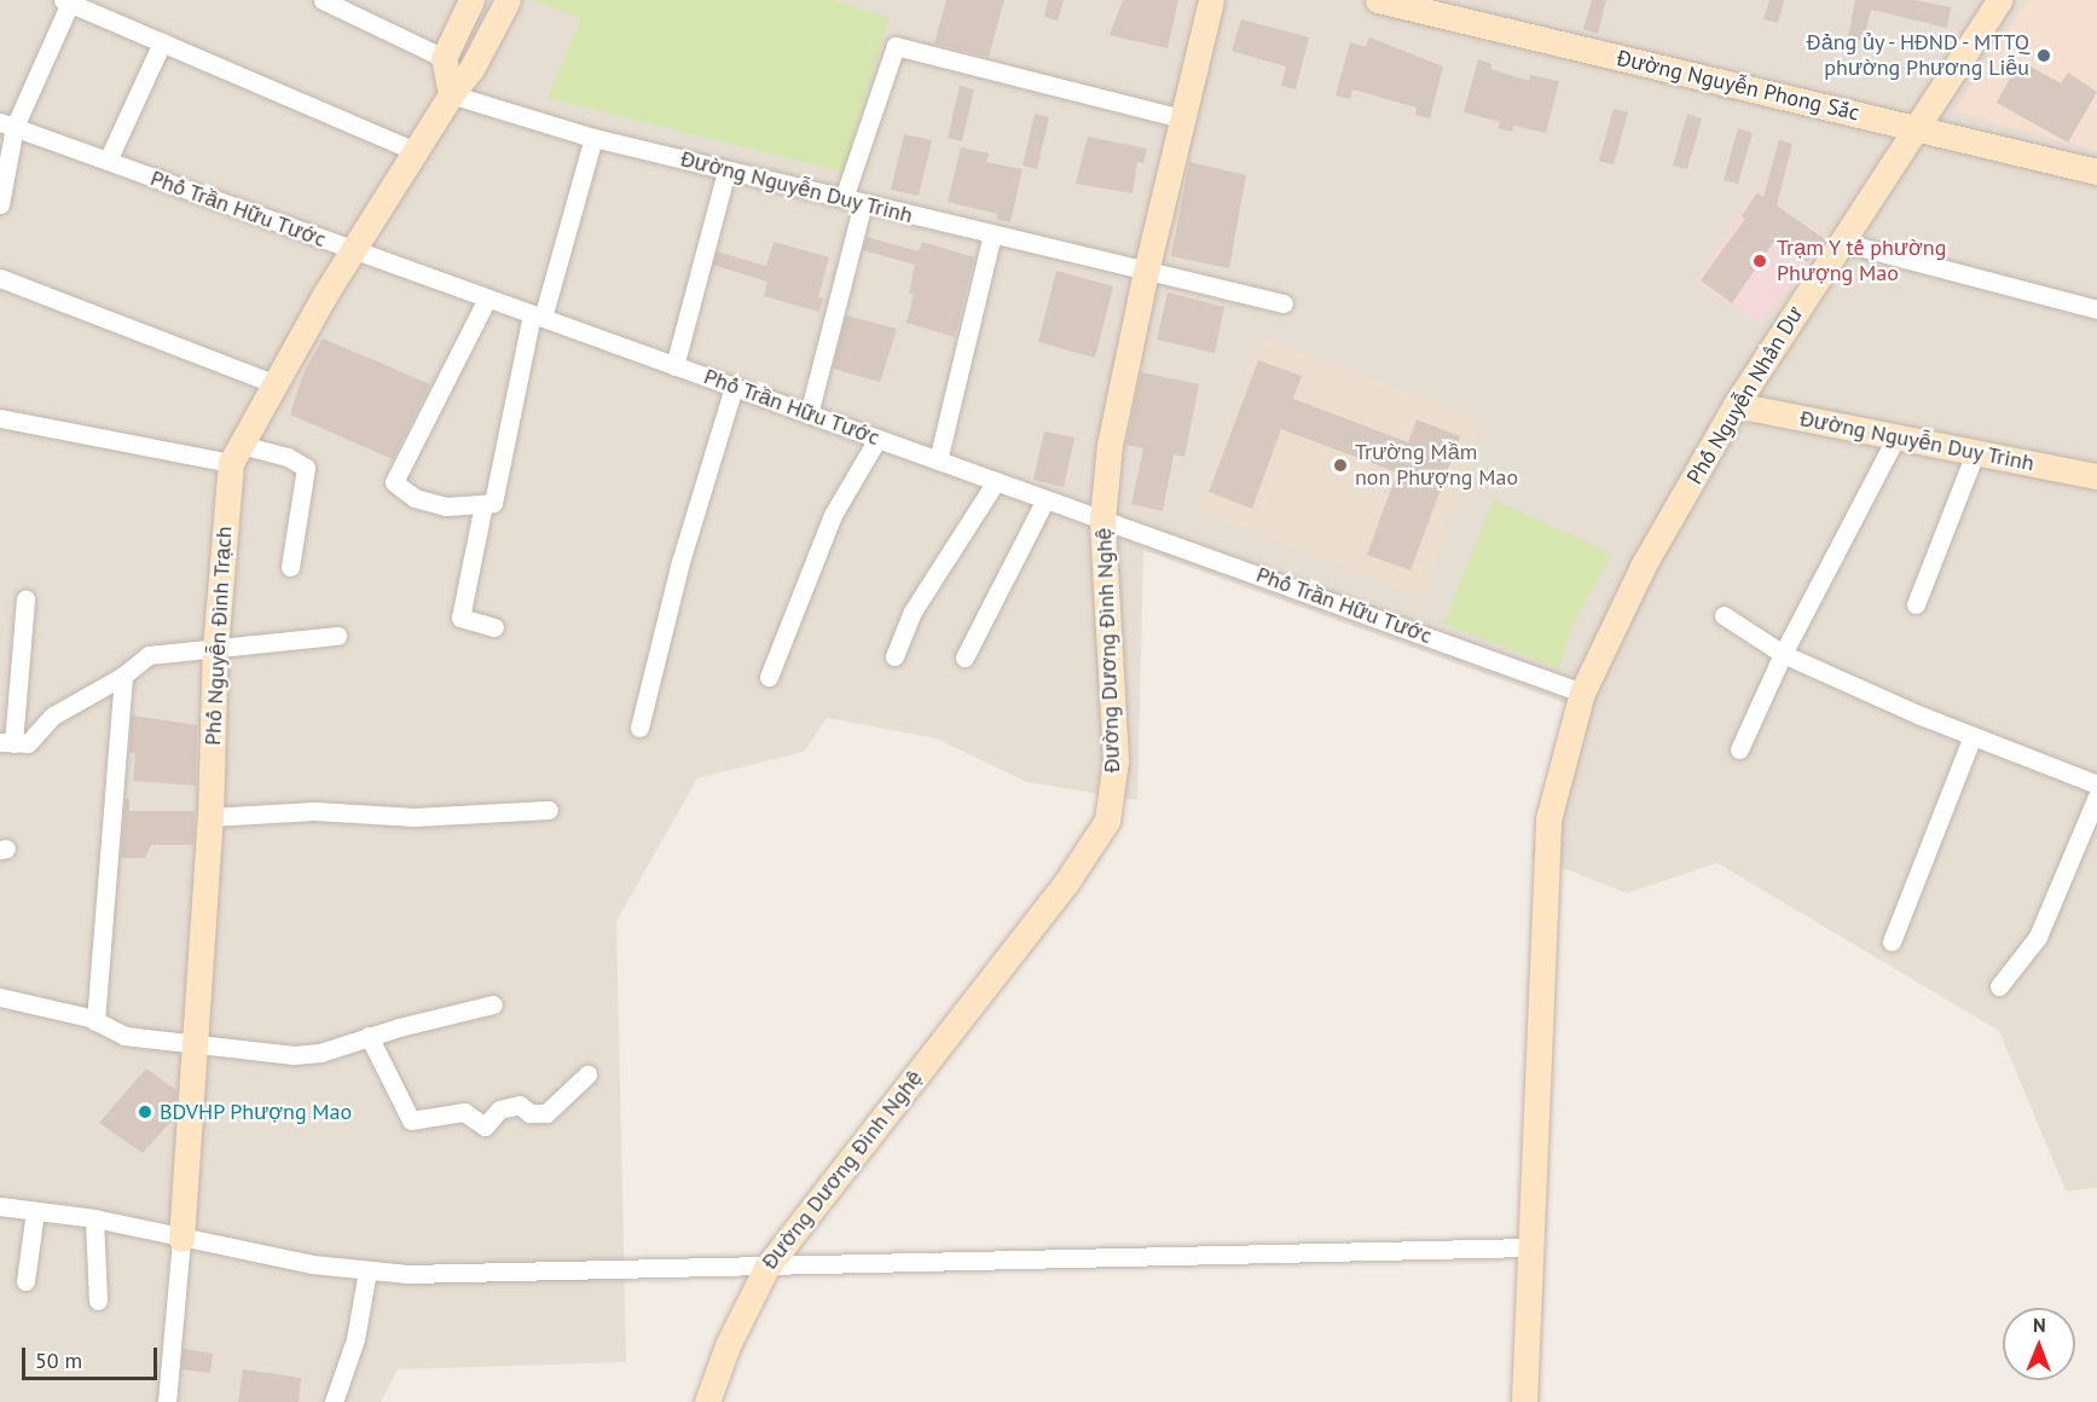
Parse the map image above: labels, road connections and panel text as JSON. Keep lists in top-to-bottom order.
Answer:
{
  "streets": {
    "street": [
      "Đường Nguyễn Phong Sắc",
      "Đường Nguyễn Duy Trinh",
      "Phố Trần Hữu Tước",
      "Phố Nguyễn Nhân Dư",
      "Phố Nguyễn Đình Trạch",
      "Đường Dương Đình Nghệ"
    ]
  },
  "crossings": [
    ["Đường Nguyễn Phong Sắc", "Phố Nguyễn Nhân Dư"],
    ["Đường Nguyễn Duy Trinh", "Phố Nguyễn Nhân Dư"],
    ["Đường Nguyễn Duy Trinh", "Phố Nguyễn Đình Trạch"],
    ["Đường Nguyễn Duy Trinh", "Đường Dương Đình Nghệ"],
    ["Phố Trần Hữu Tước", "Phố Nguyễn Nhân Dư"],
    ["Phố Trần Hữu Tước", "Phố Nguyễn Đình Trạch"],
    ["Phố Trần Hữu Tước", "Đường Dương Đình Nghệ"]
  ],
  "places": [
    "Đảng ủy - HĐND - MTTQ phường Phương Liễu",
    "Trạm Y tế phường Phượng Mao",
    "Trường Mầm non Phượng Mao",
    "BDVHP Phượng Mao"
  ],
  "scale_bar": "50 m",
  "north": "top"
}
